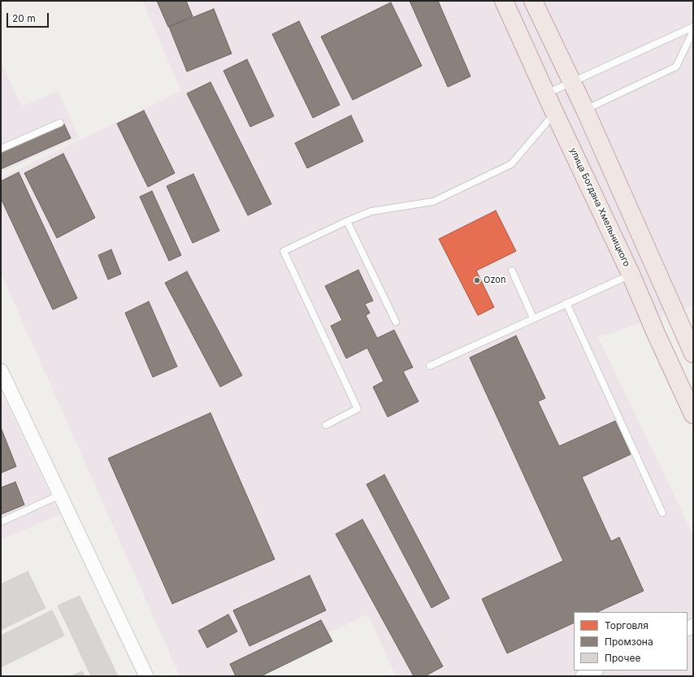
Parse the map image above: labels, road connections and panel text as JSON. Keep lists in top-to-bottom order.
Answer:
{
  "streets": {
    "highway": ["улица Богдана Хмельницкого"]
  },
  "places": ["Ozon"],
  "legend": ["Торговля", "Промзона", "Прочее"],
  "scale_bar": "20 m"
}
